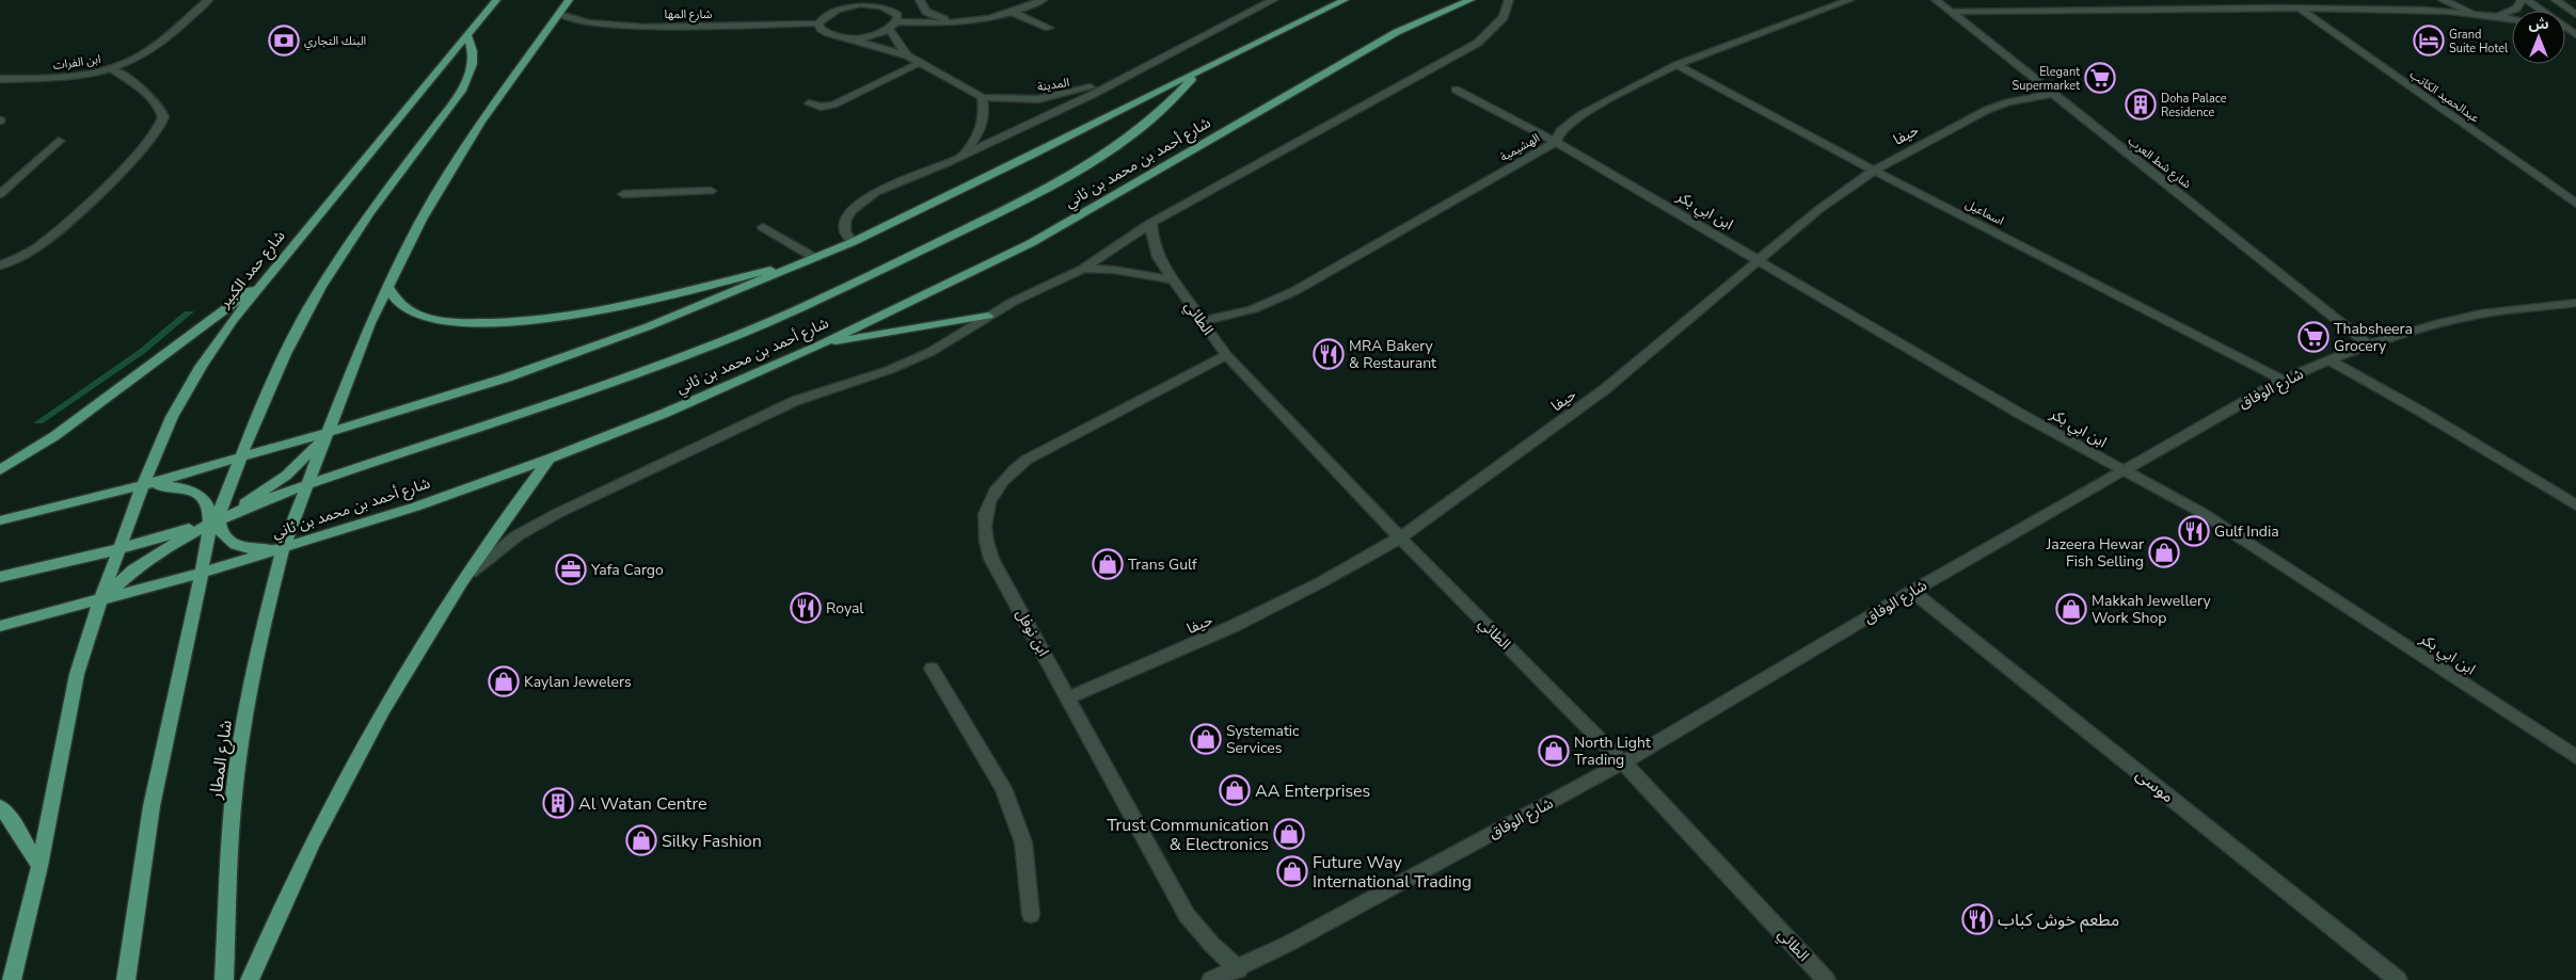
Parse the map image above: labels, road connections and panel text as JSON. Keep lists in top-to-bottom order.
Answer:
{
  "streets": {
    "main road": ["شارع أحمد بن محمد بن ثاني", "شارع حمد الكبير", "شارع المطار"],
    "street": [
      "شارع المها",
      "ابن الفرات",
      "المدينة",
      "عبدالحميد الكاتب",
      "حيفا",
      "الهشيمية",
      "شارع شط العرب",
      "ابن ابي بكر",
      "اسماعيل",
      "الطائي",
      "شارع الوفاق",
      "ابن نوفل",
      "موسى"
    ]
  },
  "crossings": [
    ["شارع المها", "المدينة"],
    ["حيفا", "شارع شط العرب"],
    ["حيفا", "ابن ابي بكر"],
    ["حيفا", "اسماعيل"],
    ["حيفا", "الطائي"],
    ["حيفا", "ابن نوفل"],
    ["الهشيمية", "ابن ابي بكر"],
    ["الهشيمية", "اسماعيل"],
    ["الهشيمية", "الطائي"],
    ["شارع أحمد بن محمد بن ثاني", "شارع حمد الكبير"],
    ["شارع أحمد بن محمد بن ثاني", "شارع المطار"],
    ["شارع شط العرب", "شارع الوفاق"],
    ["ابن ابي بكر", "شارع الوفاق"],
    ["اسماعيل", "شارع الوفاق"],
    ["الطائي", "شارع الوفاق"],
    ["الطائي", "ابن نوفل"],
    ["شارع الوفاق", "ابن نوفل"],
    ["شارع الوفاق", "موسى"]
  ],
  "places": {
    "bank": ["البنك التجاري"],
    "hotel": ["Grand Suite Hotel"],
    "supermarket": ["Elegant Supermarket", "Thabsheera Grocery"],
    "building": ["Doha Palace Residence", "Al Watan Centre"],
    "restaurant": [
      "MRA Bakery & Restaurant",
      "Gulf India",
      "Royal",
      "مطعم خوش كباب"
    ],
    "shop": [
      "Jazeera Hewar Fish Selling",
      "Trans Gulf",
      "Makkah Jewellery Work Shop",
      "Kaylan Jewelers",
      "Systematic Services",
      "North Light Trading",
      "AA Enterprises",
      "Trust Communication & Electronics",
      "Silky Fashion",
      "Future Way International Trading"
    ],
    "office": ["Yafa Cargo"]
  },
  "north": "top"
}
